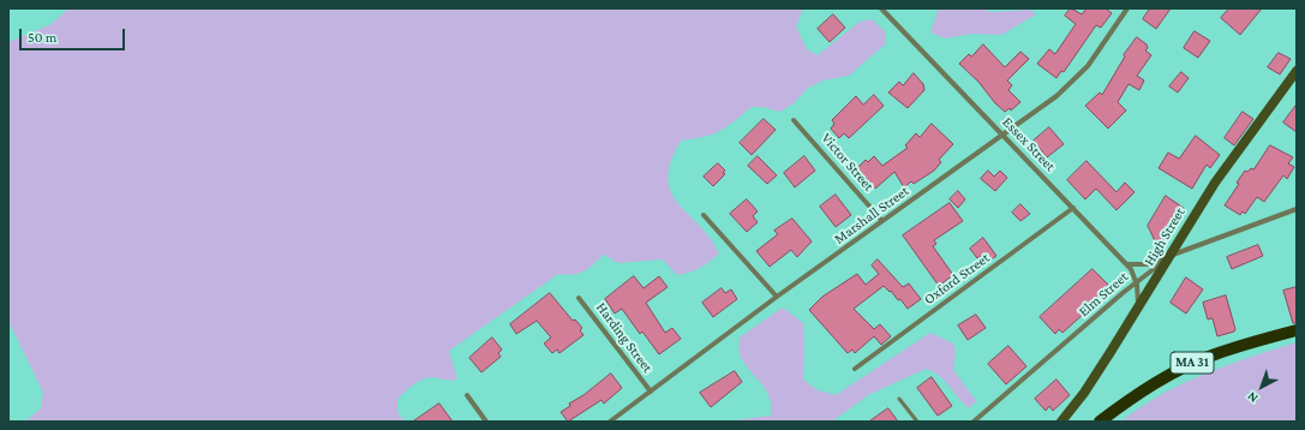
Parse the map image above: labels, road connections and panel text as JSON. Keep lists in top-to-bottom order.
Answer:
{
  "streets": {
    "main road": ["High Street", "MA 31"],
    "street": [
      "Essex Street",
      "Victor Street",
      "Marshall Street",
      "Oxford Street",
      "Elm Street",
      "Harding Street"
    ]
  },
  "crossings": [
    ["Essex Street", "Marshall Street"],
    ["Essex Street", "Oxford Street"],
    ["Essex Street", "Elm Street"],
    ["Victor Street", "Marshall Street"],
    ["Marshall Street", "Harding Street"],
    ["High Street", "Elm Street"]
  ],
  "scale_bar": "50 m",
  "north": "bottom left"
}
